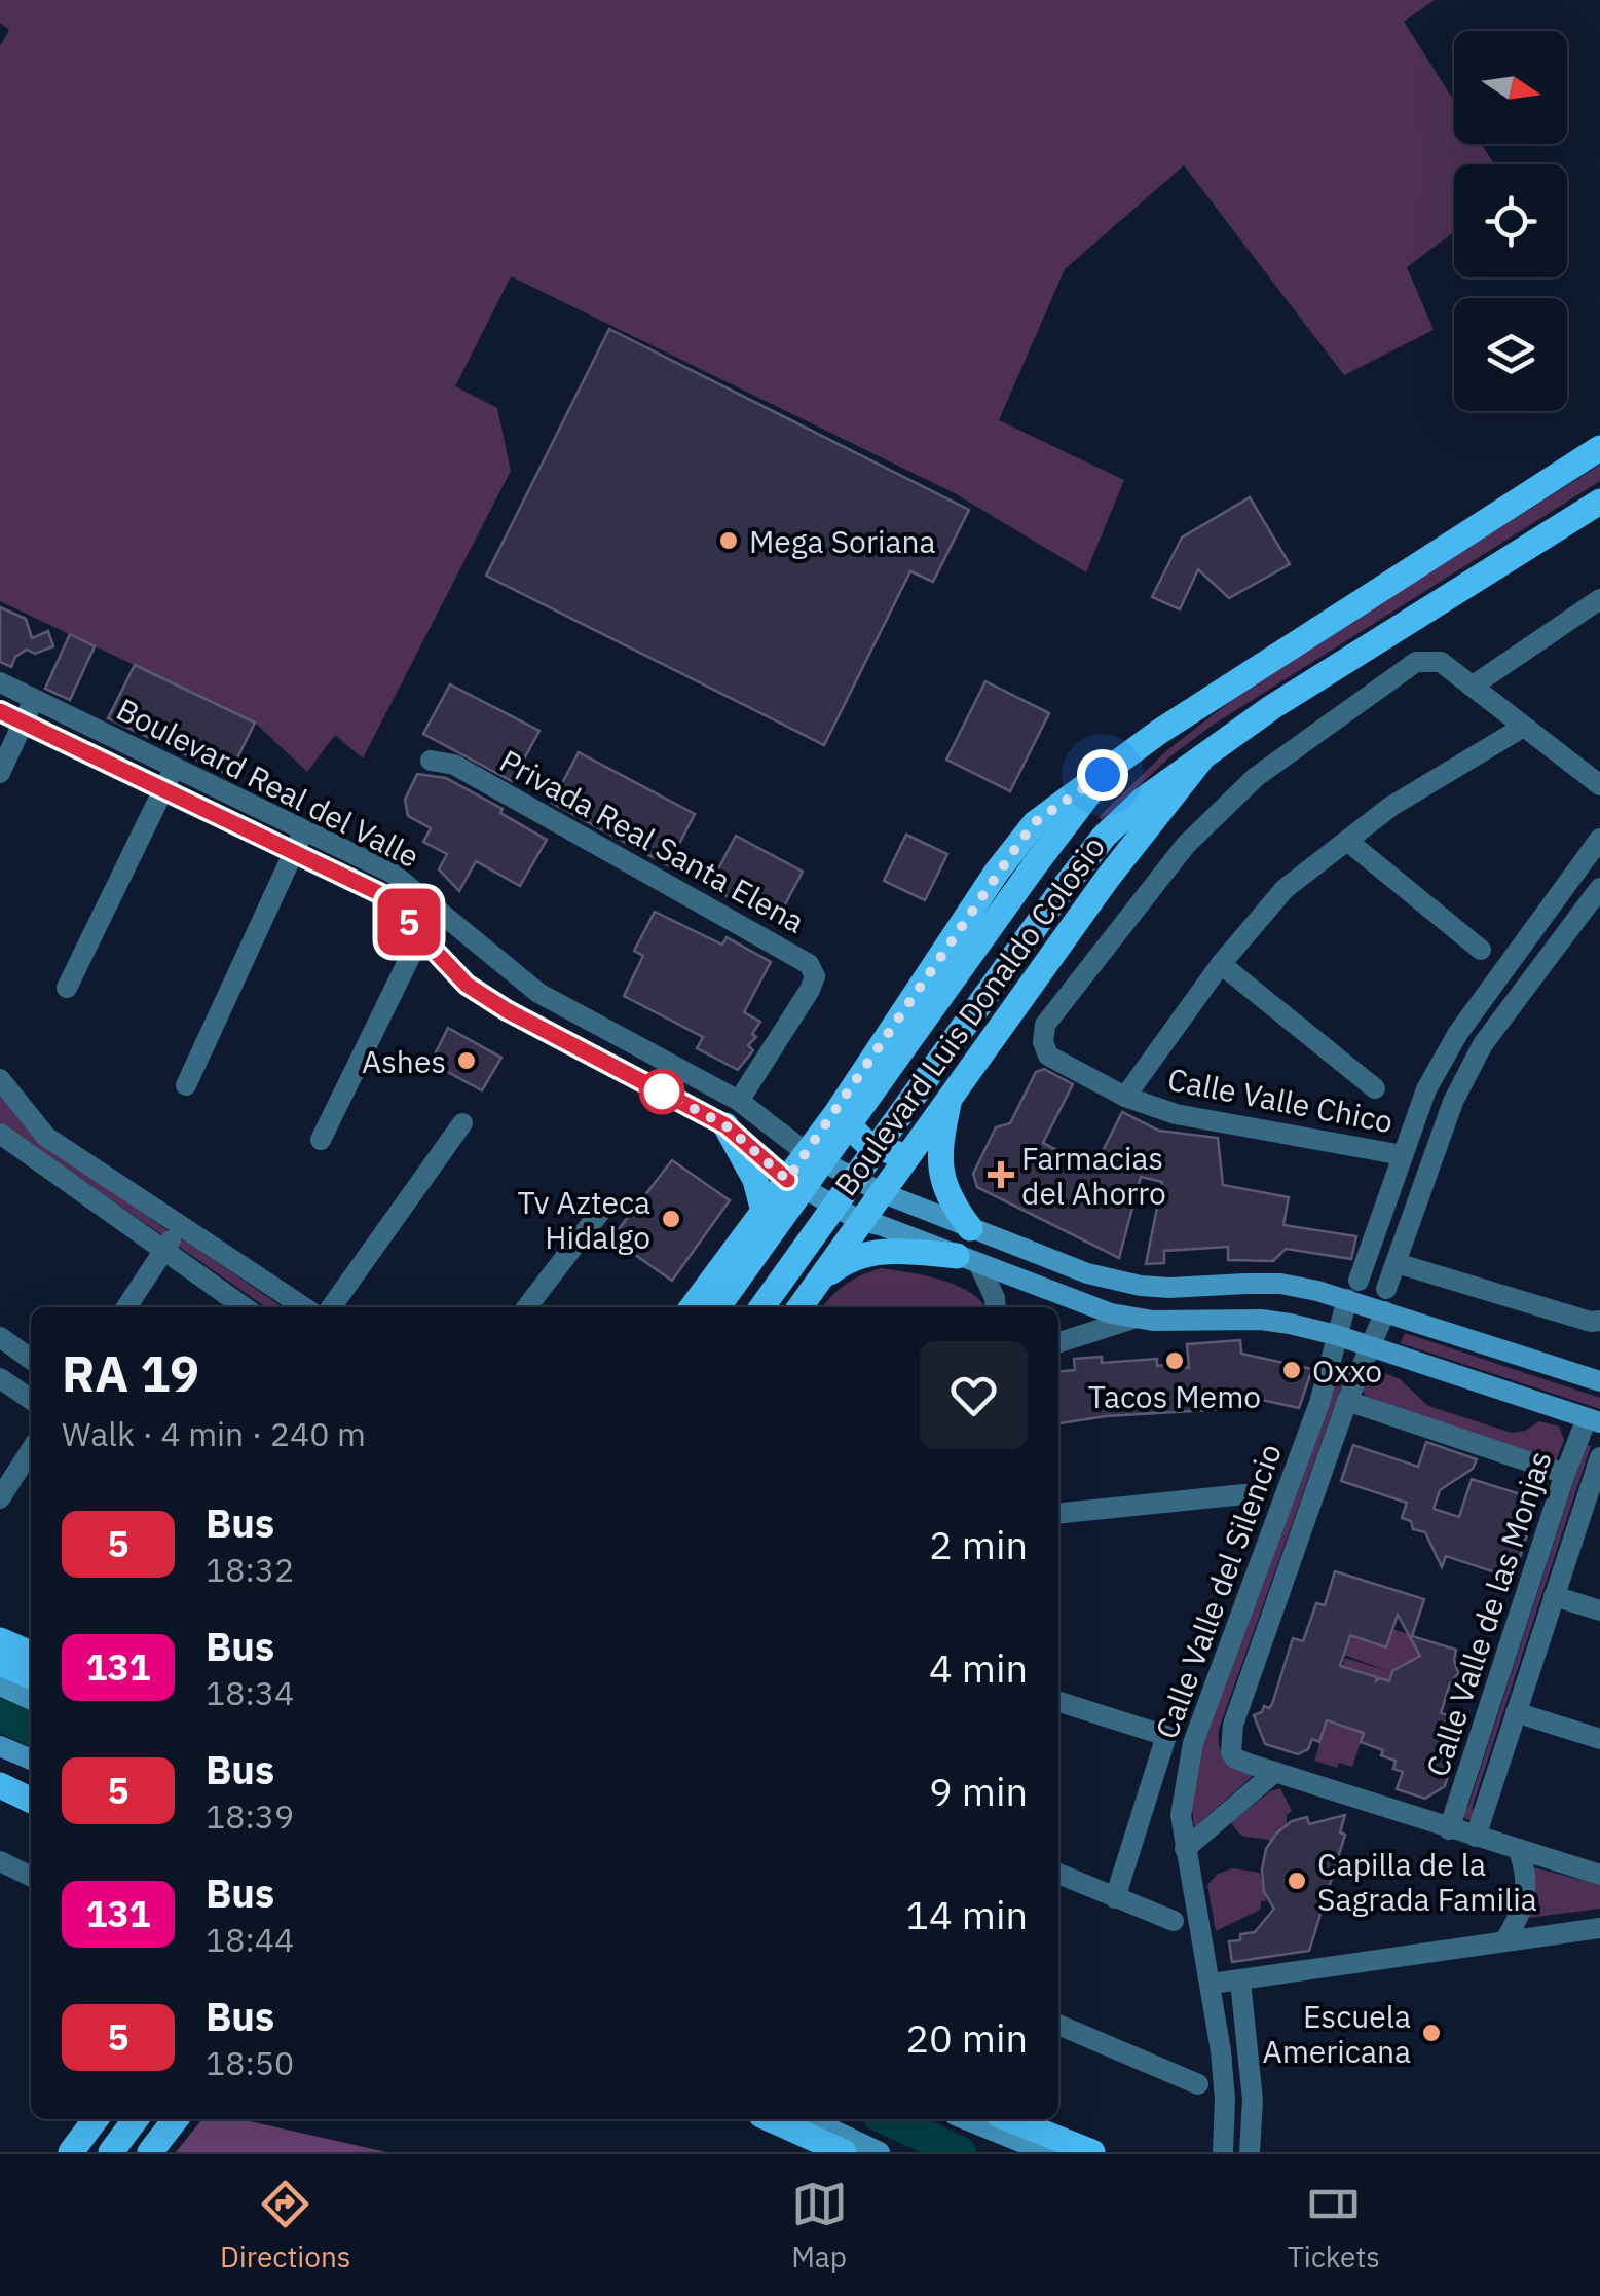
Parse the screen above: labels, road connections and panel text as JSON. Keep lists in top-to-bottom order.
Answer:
{
  "streets": {
    "main road": ["Boulevard Luis Donaldo Colosio"],
    "street": [
      "Boulevard Real del Valle",
      "Privada Real Santa Elena",
      "Calle Valle Chico",
      "Calle Valle del Silencio",
      "Calle Valle de las Monjas"
    ]
  },
  "crossings": [
    ["Boulevard Real del Valle", "Privada Real Santa Elena"],
    ["Boulevard Real del Valle", "Boulevard Luis Donaldo Colosio"],
    ["Calle Valle Chico", "Calle Valle del Silencio"]
  ],
  "places": {
    "other": [
      "Mega Soriana",
      "Ashes",
      "Tv Azteca Hidalgo",
      "Tacos Memo",
      "Oxxo",
      "Capilla de la Sagrada Familia",
      "Escuela Americana"
    ],
    "health": ["Farmacias del Ahorro"]
  },
  "lines": ["bus line 5"],
  "north": "right",
  "page": {
    "on_map": "5",
    "heading": ["RA 19", "Walk · 4 min · 240 m"],
    "list": [
      {
        "mark": "5",
        "name": "Bus",
        "note": "18:32",
        "value": "2 min"
      },
      {
        "mark": "131",
        "name": "Bus",
        "note": "18:34",
        "value": "4 min"
      },
      {
        "mark": "5",
        "name": "Bus",
        "note": "18:39",
        "value": "9 min"
      },
      {
        "mark": "131",
        "name": "Bus",
        "note": "18:44",
        "value": "14 min"
      },
      {
        "mark": "5",
        "name": "Bus",
        "note": "18:50",
        "value": "20 min"
      }
    ],
    "tabs": ["Directions", "Map", "Tickets"]
  }
}
